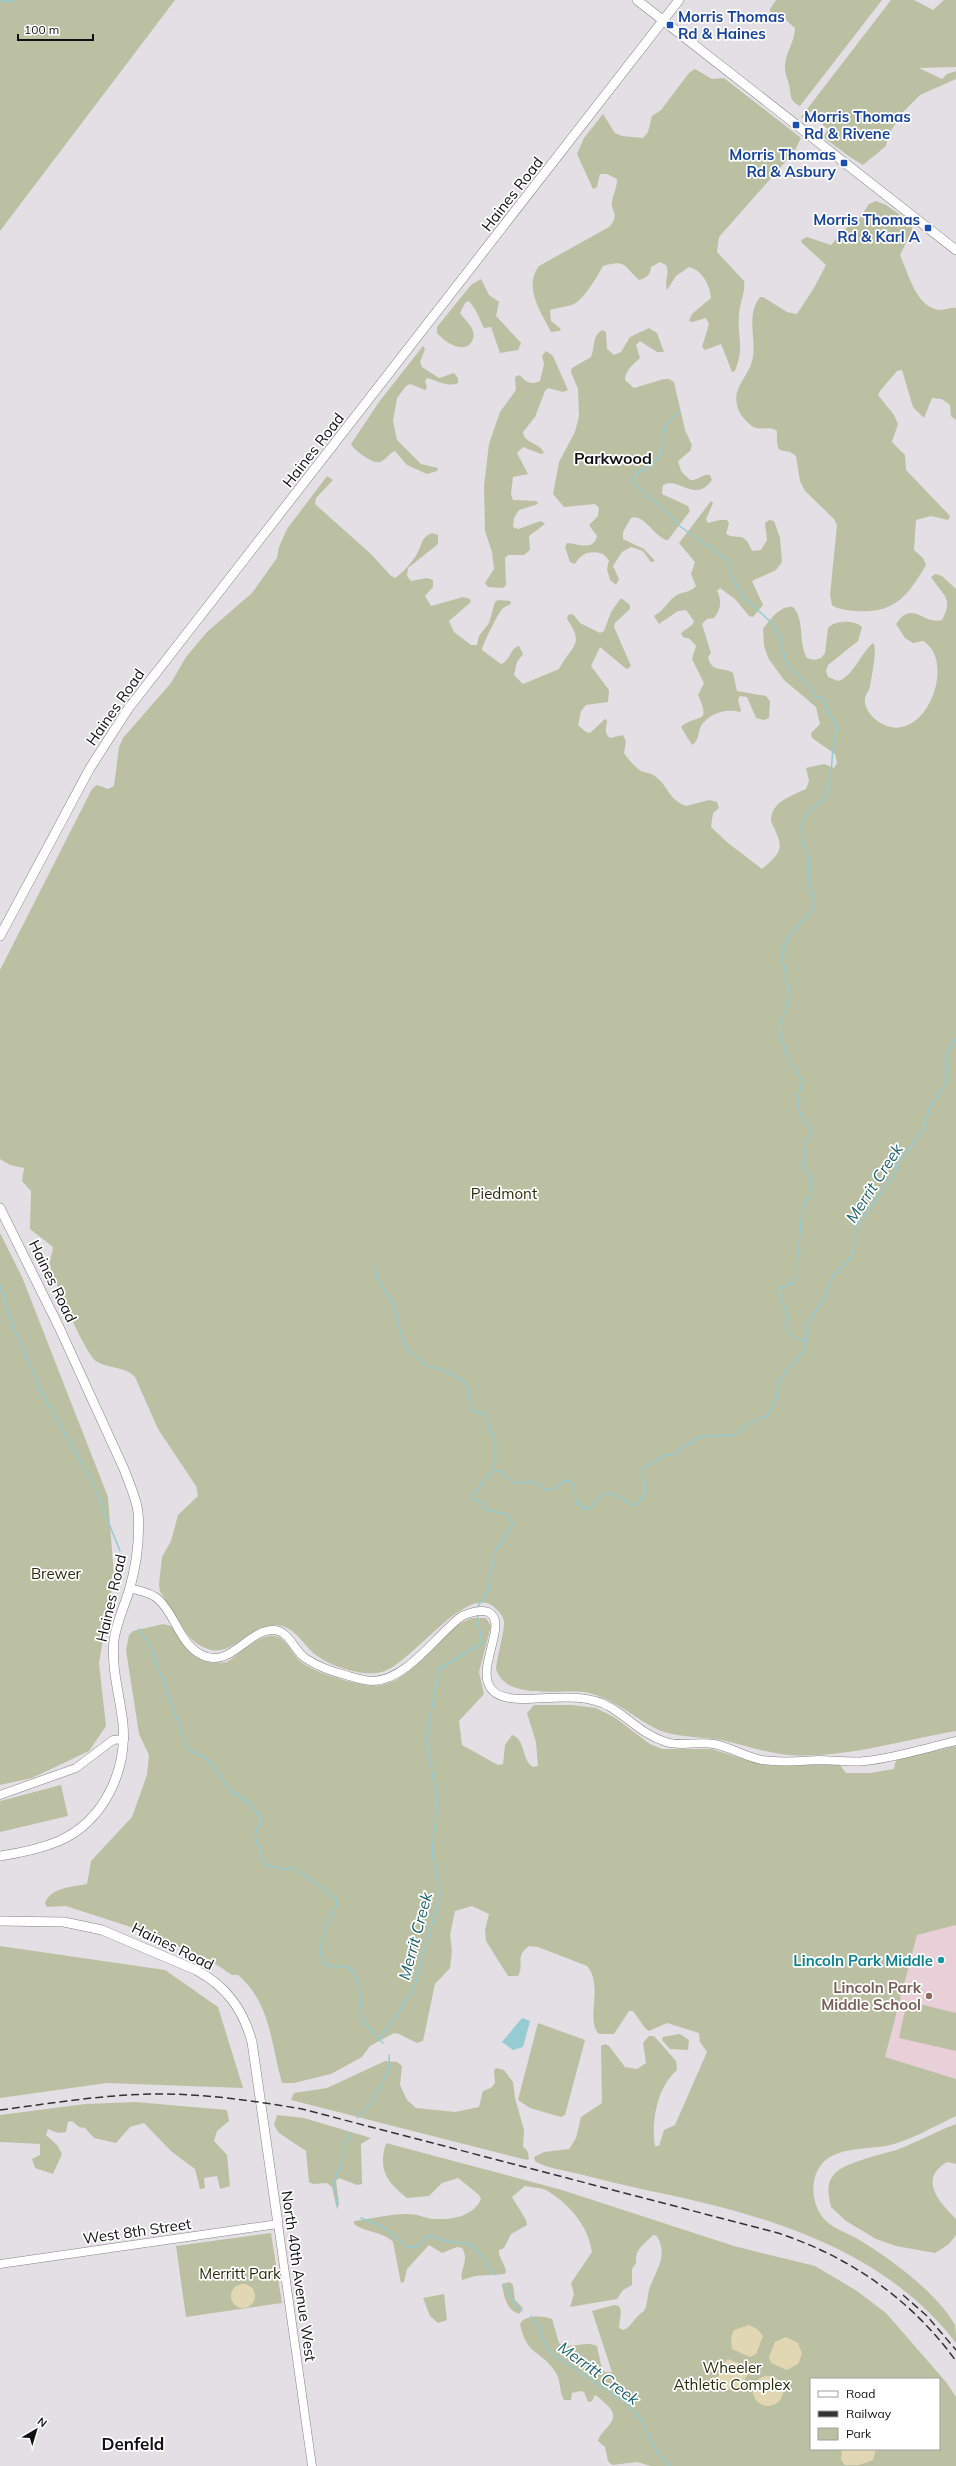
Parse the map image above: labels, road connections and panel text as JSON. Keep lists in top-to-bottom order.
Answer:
{
  "streets": {
    "main road": ["Haines Road", "North 40th Avenue West"],
    "street": ["West 8th Street"]
  },
  "crossings": [
    ["Haines Road", "North 40th Avenue West"],
    ["West 8th Street", "North 40th Avenue West"]
  ],
  "districts": ["Parkwood", "Denfeld"],
  "water": ["Merrit Creek", "Merritt Creek"],
  "parks": [
    "Piedmont",
    "Brewer",
    "Merritt Park",
    "Wheeler Athletic Complex"
  ],
  "places": {
    "transit": [
      "Morris Thomas Rd & Haines",
      "Morris Thomas Rd & Rivene",
      "Morris Thomas Rd & Asbury",
      "Morris Thomas Rd & Karl A"
    ],
    "other": ["Lincoln Park Middle", "Lincoln Park Middle School"]
  },
  "legend": ["Road", "Railway", "Park"],
  "scale_bar": "100 m",
  "north": "top right"
}
